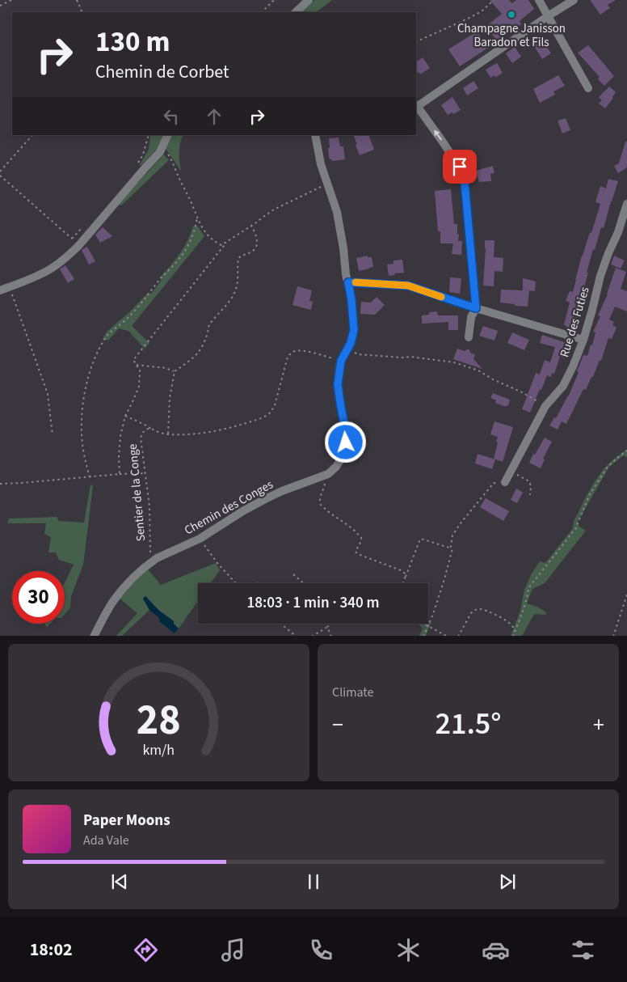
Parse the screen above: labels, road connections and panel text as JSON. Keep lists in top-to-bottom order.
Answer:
{
  "streets": {
    "street": ["Rue des Futies", "Chemin des Conges"],
    "path": ["Sentier de la Conge"]
  },
  "crossings": [
    ["Sentier de la Conge", "Chemin des Conges"]
  ],
  "places": ["Champagne Janisson Baradon et Fils"],
  "page": {
    "turn": ["130 m", "Chemin de Corbet"],
    "limit": "30",
    "trip": "18:03 · 1 min · 340 m",
    "tile": "Climate",
    "heat": ["−", "21.5°", "+"],
    "song": ["Paper Moons", "Ada Vale"],
    "tabs": "18:02",
    "gauge": ["28", "km/h"]
  }
}
